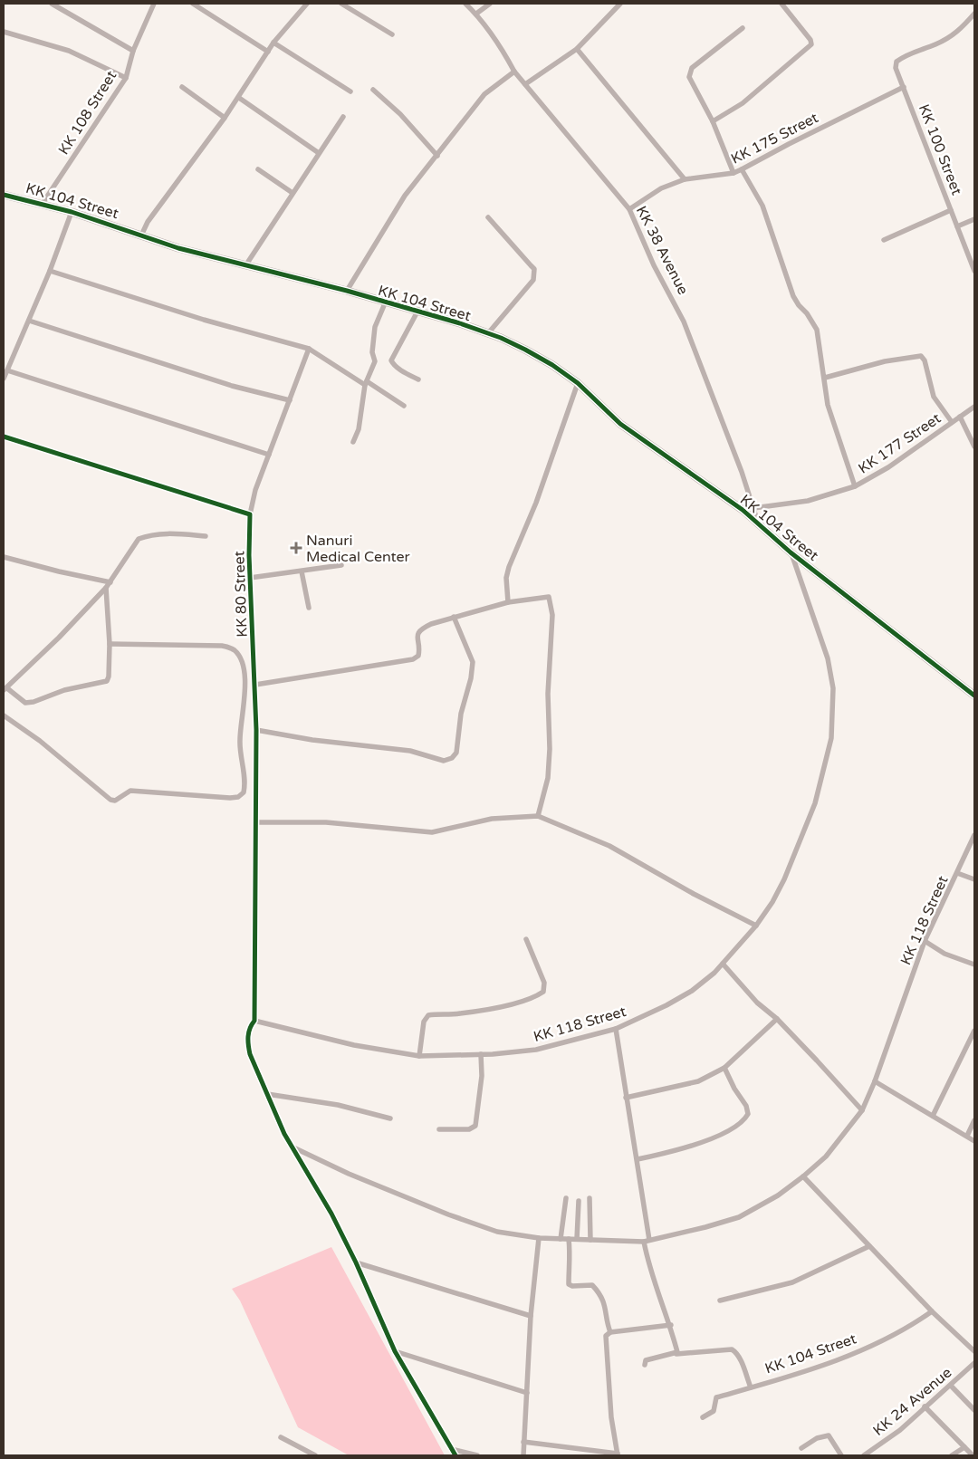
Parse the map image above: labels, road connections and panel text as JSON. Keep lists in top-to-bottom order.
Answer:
{
  "streets": {
    "street": [
      "KK 108 Street",
      "KK 175 Street",
      "KK 100 Street",
      "KK 104 Street",
      "KK 38 Avenue",
      "KK 177 Street",
      "KK 80 Street",
      "KK 118 Street",
      "KK 24 Avenue"
    ]
  },
  "crossings": [
    ["KK 108 Street", "KK 104 Street"],
    ["KK 175 Street", "KK 100 Street"],
    ["KK 175 Street", "KK 38 Avenue"],
    ["KK 104 Street", "KK 38 Avenue"],
    ["KK 104 Street", "KK 118 Street"],
    ["KK 38 Avenue", "KK 177 Street"],
    ["KK 80 Street", "KK 118 Street"]
  ],
  "places": {
    "health": ["Nanuri Medical Center"]
  }
}
